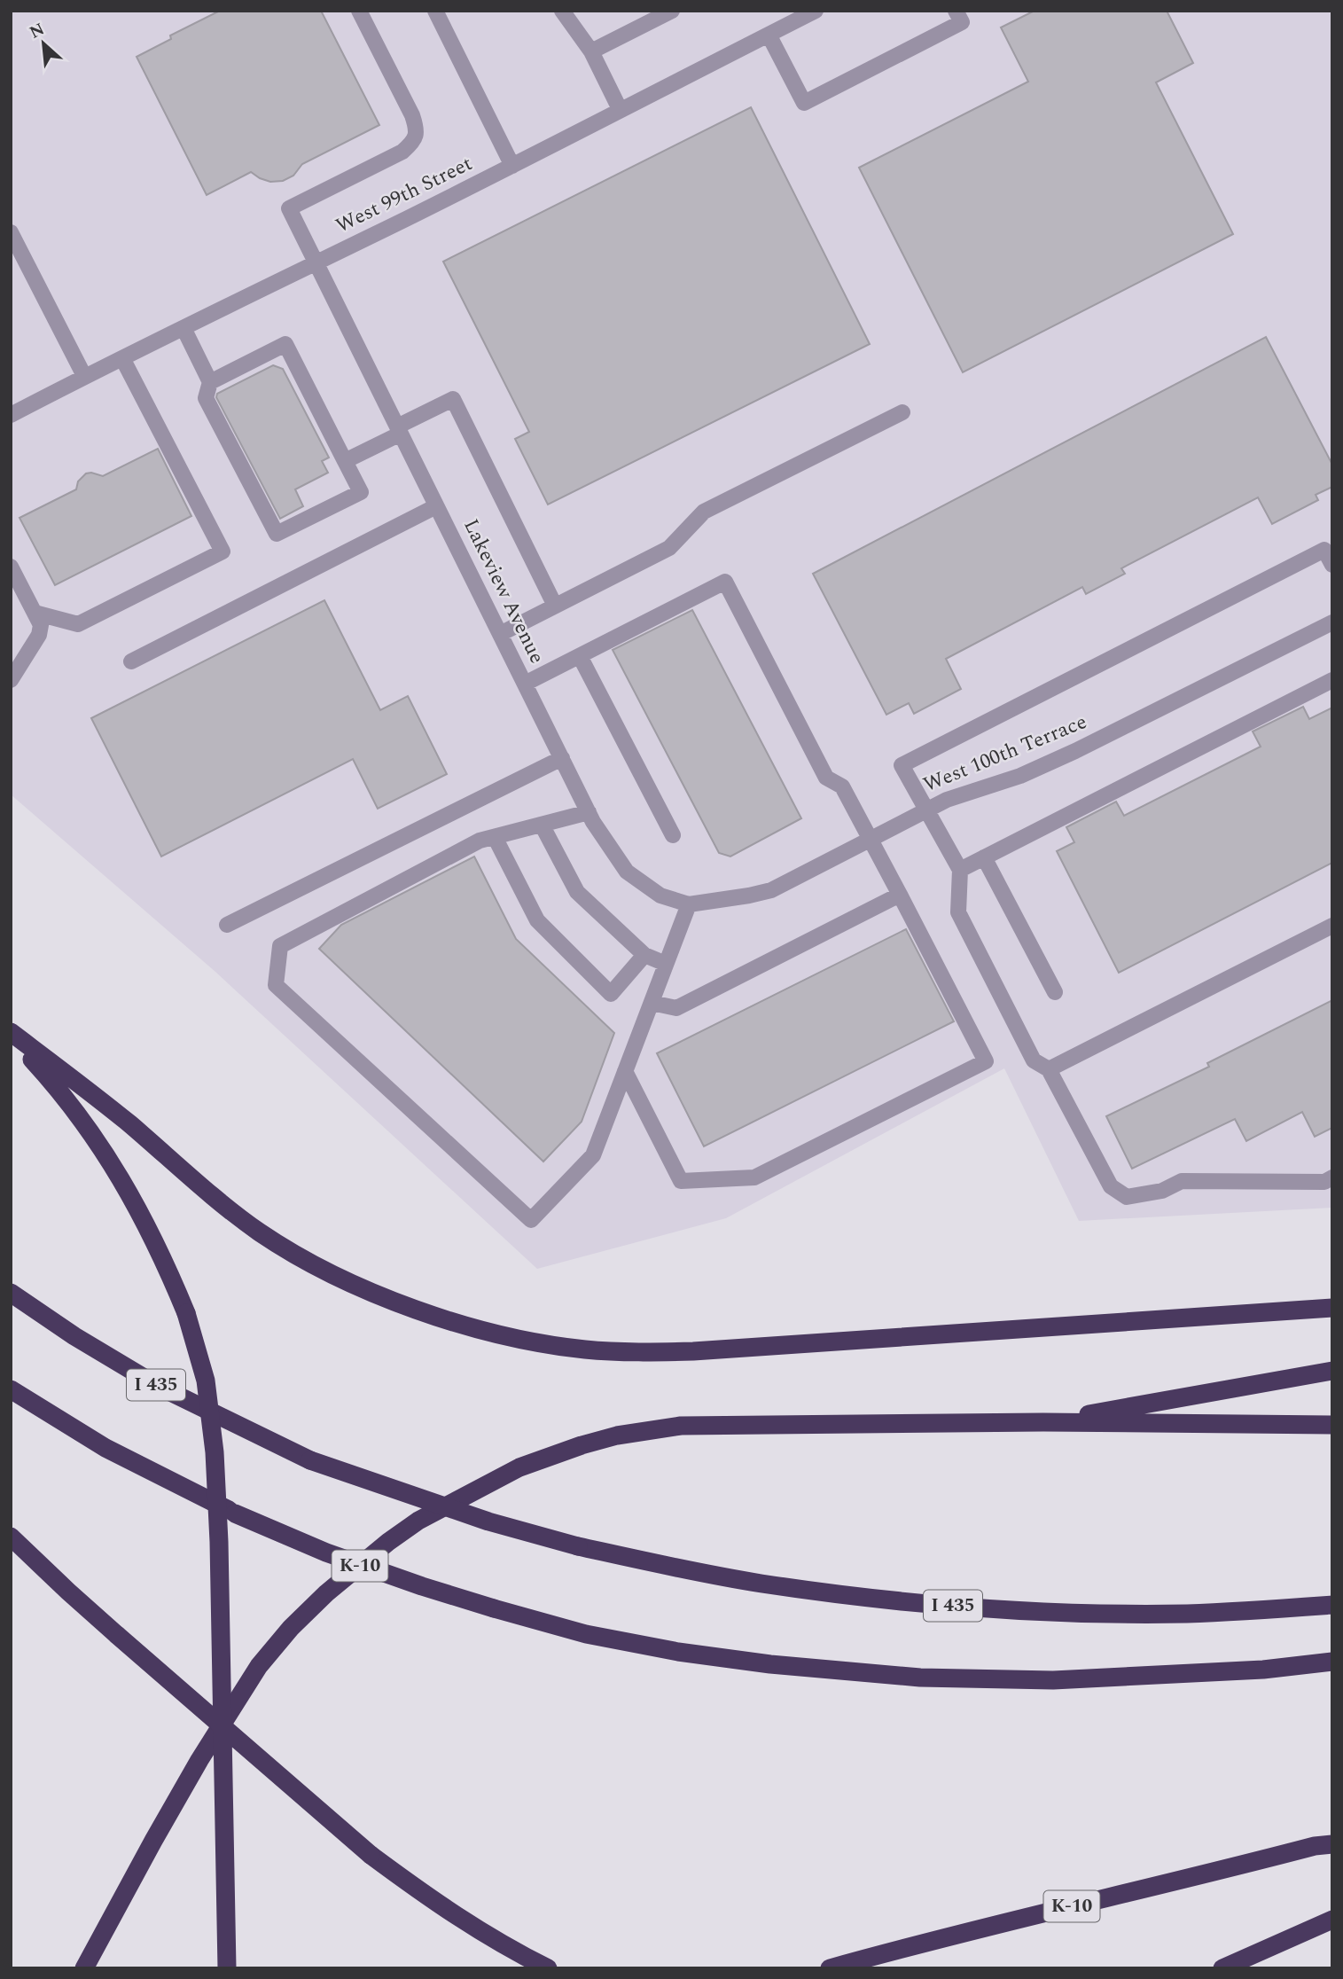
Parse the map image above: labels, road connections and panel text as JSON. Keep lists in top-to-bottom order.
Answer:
{
  "streets": {
    "highway": ["I 435", "K-10"],
    "street": ["West 99th Street", "Lakeview Avenue", "West 100th Terrace"]
  },
  "crossings": [
    ["West 99th Street", "Lakeview Avenue"],
    ["Lakeview Avenue", "West 100th Terrace"]
  ],
  "north": "top left"
}
